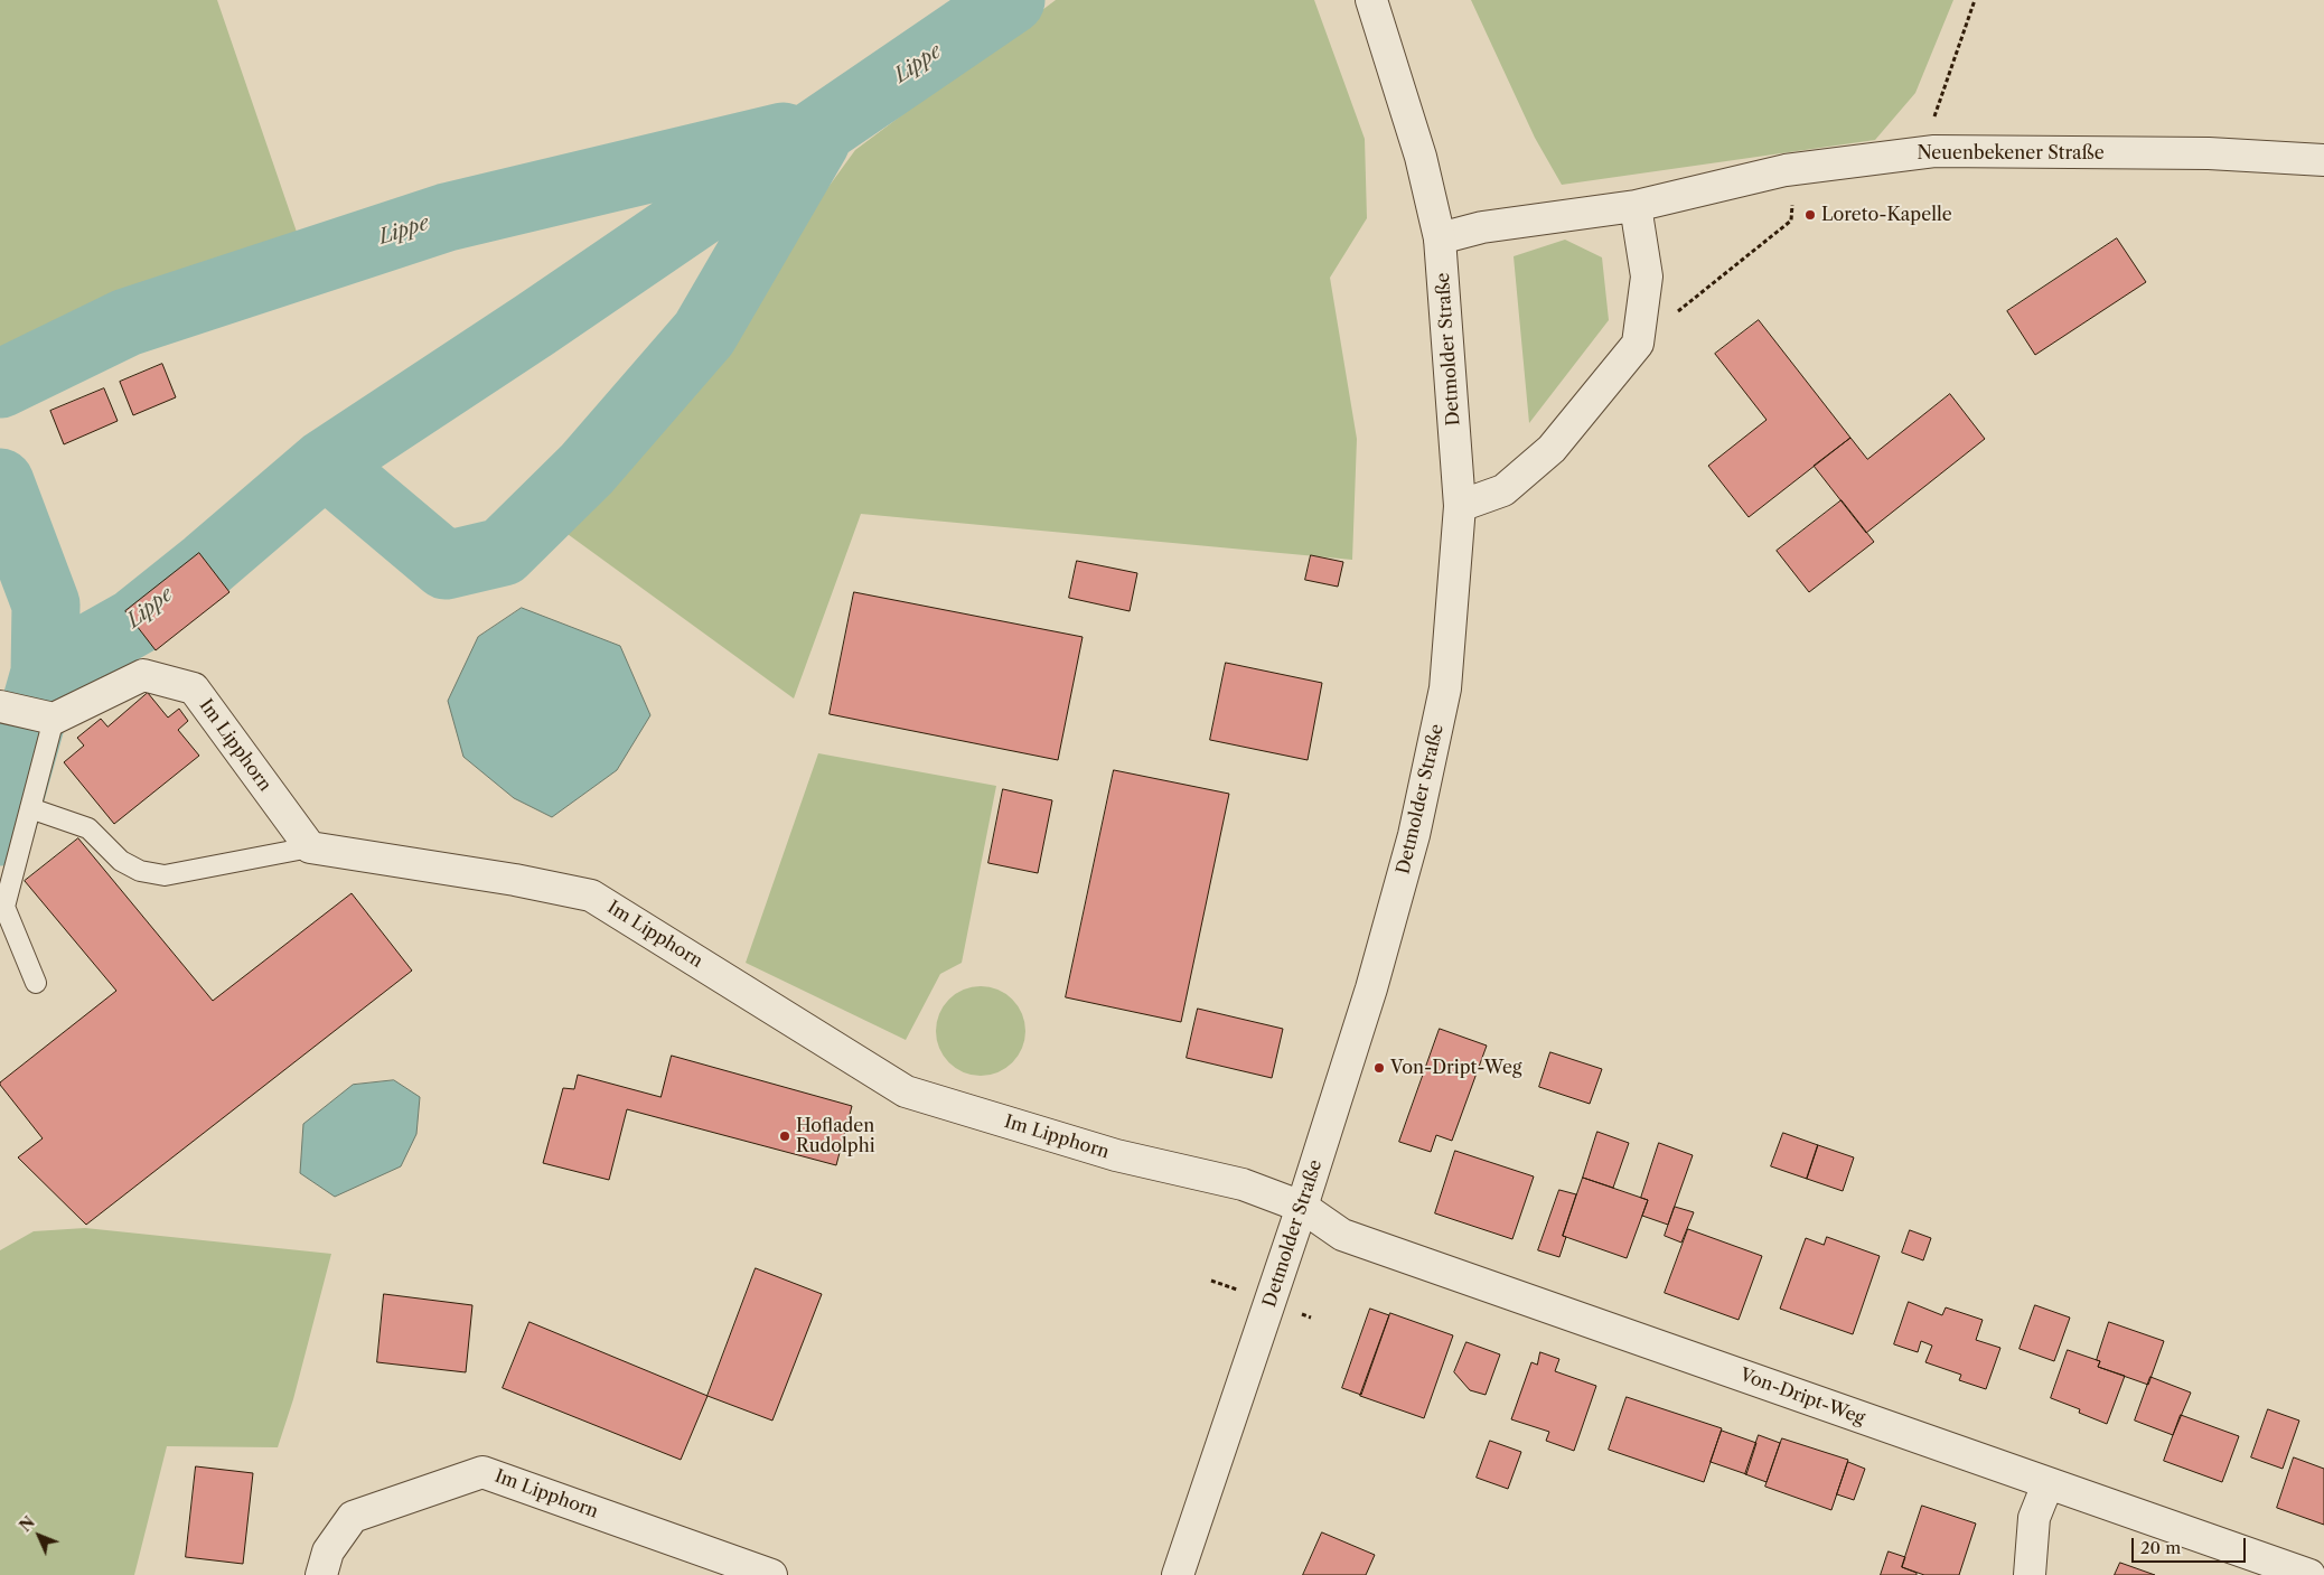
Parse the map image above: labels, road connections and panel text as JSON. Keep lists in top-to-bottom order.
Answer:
{
  "streets": {
    "street": [
      "Neuenbekener Straße",
      "Detmolder Straße",
      "Im Lipphorn",
      "Von-Dript-Weg"
    ]
  },
  "crossings": [
    ["Neuenbekener Straße", "Detmolder Straße"],
    ["Detmolder Straße", "Im Lipphorn"],
    ["Detmolder Straße", "Von-Dript-Weg"],
    ["Im Lipphorn", "Von-Dript-Weg"]
  ],
  "water": ["Lippe"],
  "places": ["Loreto-Kapelle", "Von-Dript-Weg", "Hofladen Rudolphi"],
  "scale_bar": "20 m",
  "north": "top left"
}
